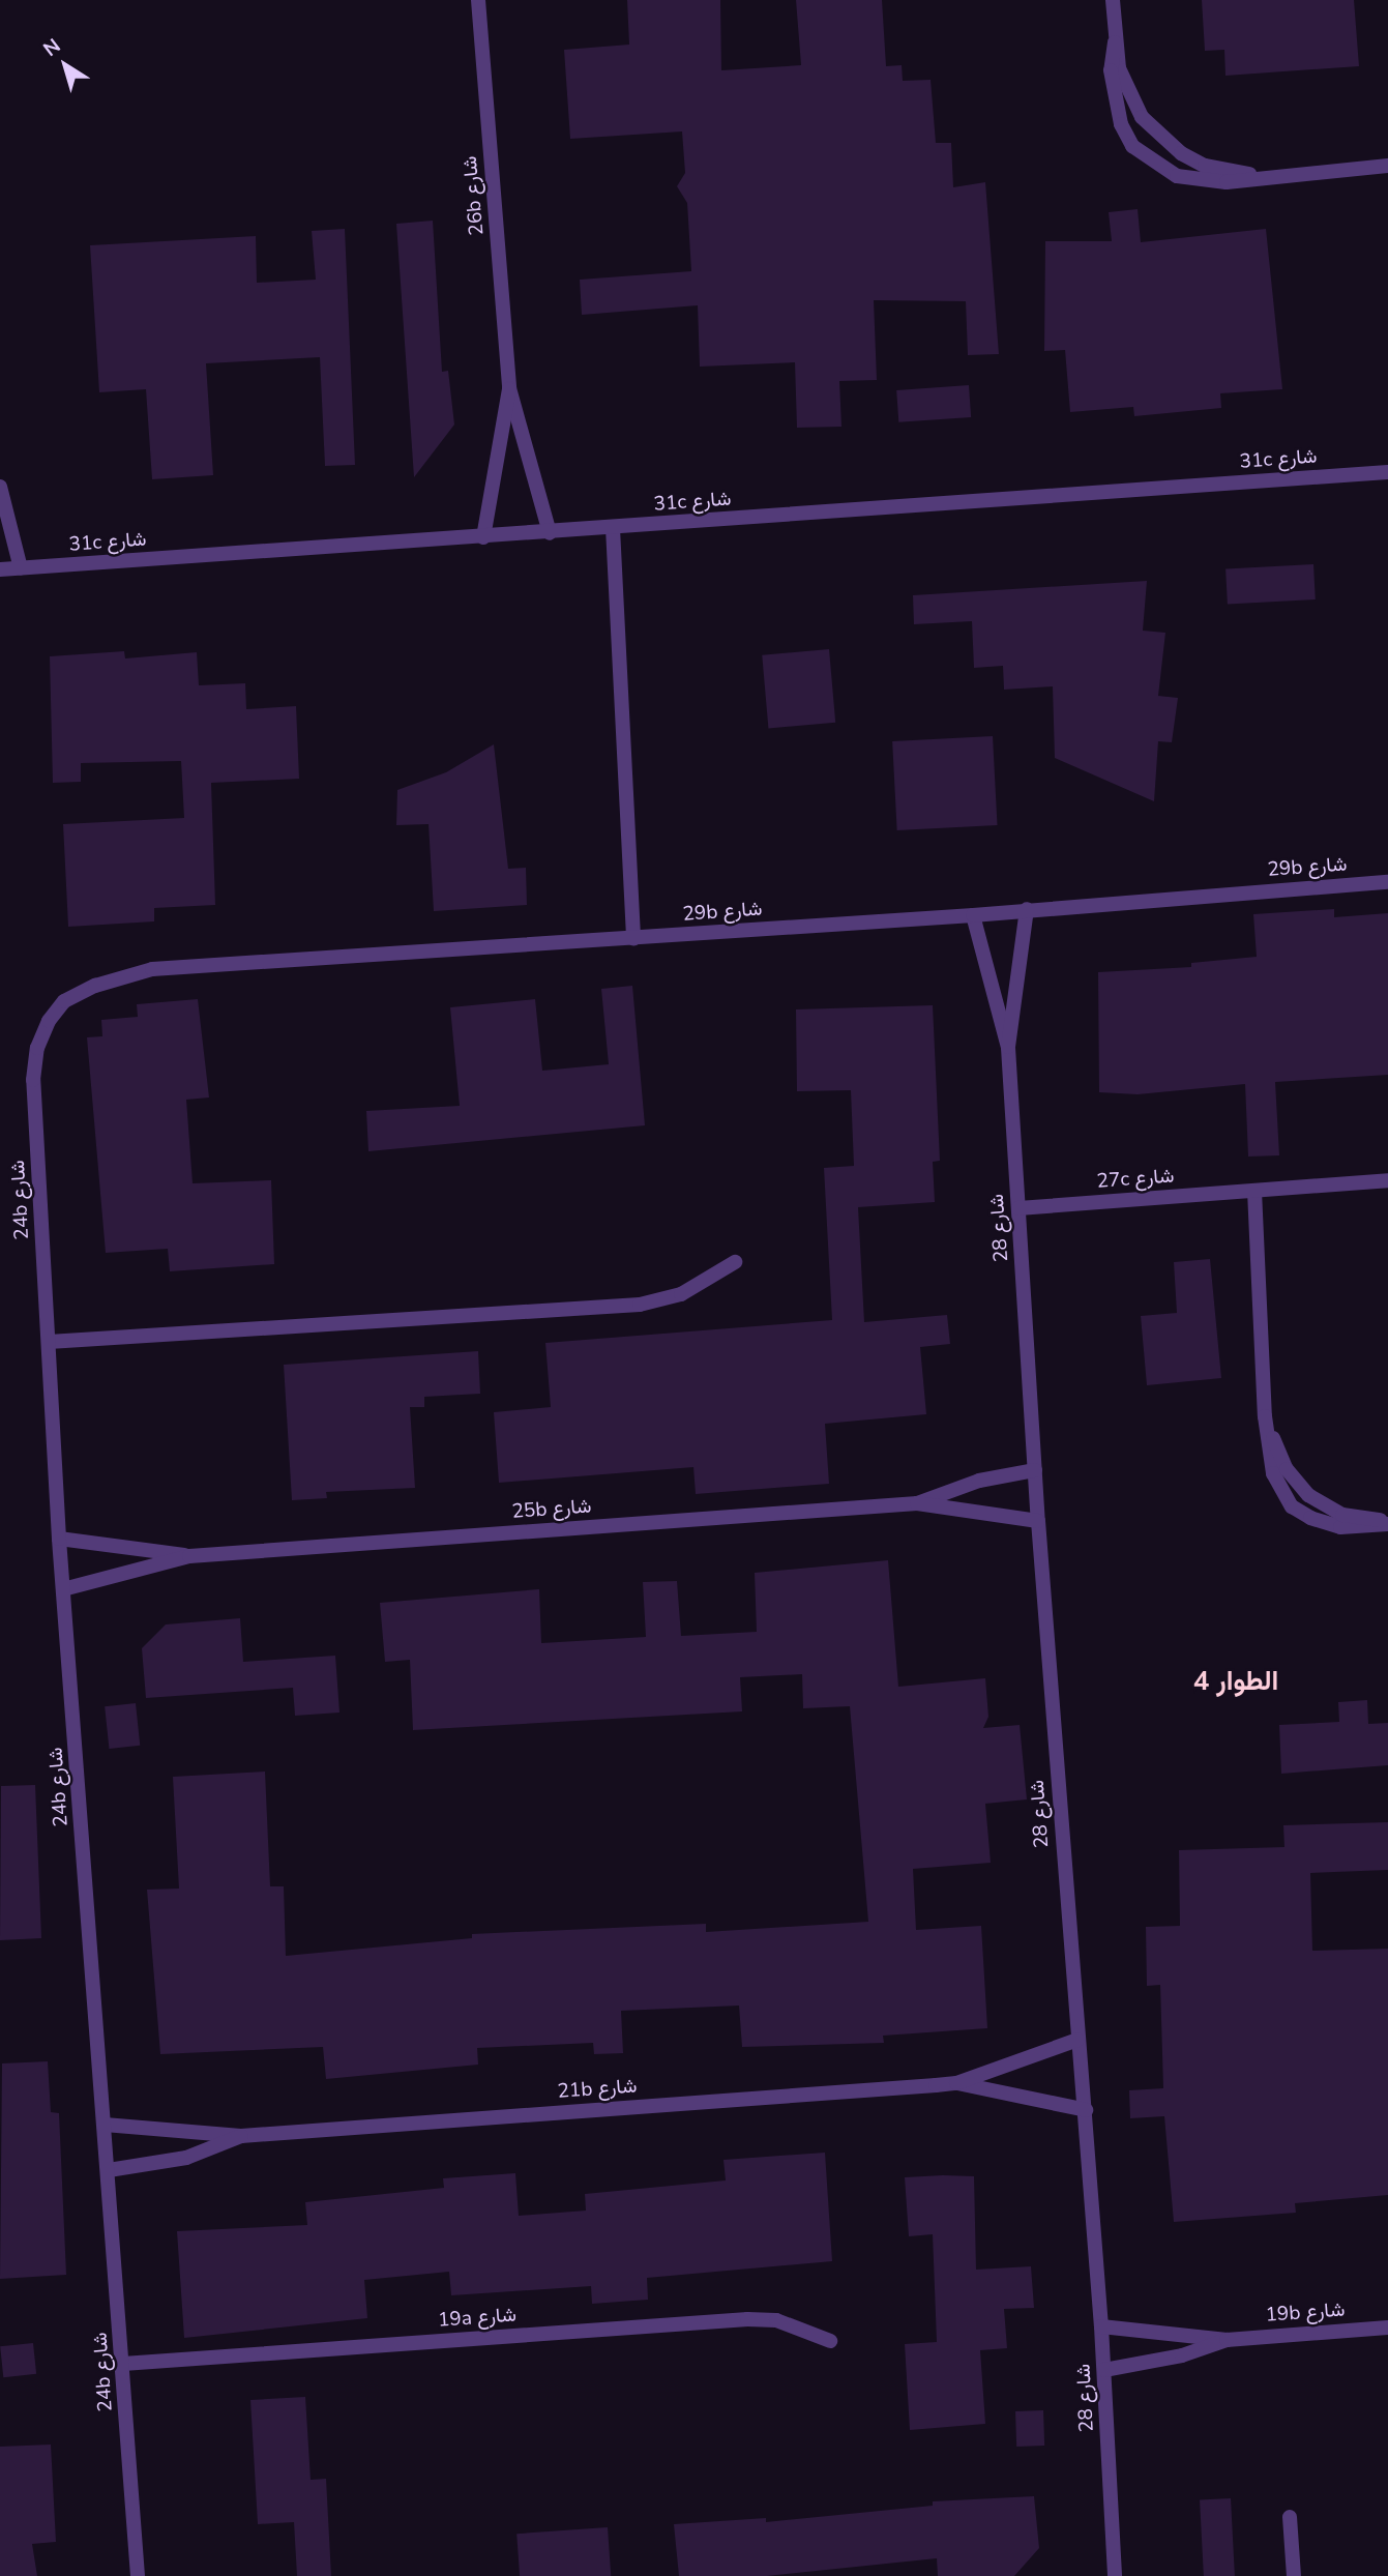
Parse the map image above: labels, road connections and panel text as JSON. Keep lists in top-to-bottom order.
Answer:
{
  "streets": {
    "street": [
      "26b شارع",
      "31c شارع",
      "29b شارع",
      "27c شارع",
      "24b شارع",
      "شارع 28",
      "25b شارع",
      "21b شارع",
      "19b شارع",
      "19a شارع"
    ]
  },
  "crossings": [
    ["26b شارع", "31c شارع"],
    ["29b شارع", "24b شارع"],
    ["29b شارع", "شارع 28"],
    ["27c شارع", "شارع 28"],
    ["24b شارع", "25b شارع"],
    ["24b شارع", "21b شارع"],
    ["24b شارع", "19a شارع"],
    ["شارع 28", "25b شارع"],
    ["شارع 28", "21b شارع"],
    ["شارع 28", "19b شارع"]
  ],
  "districts": ["الطوار 4"],
  "north": "top left"
}
